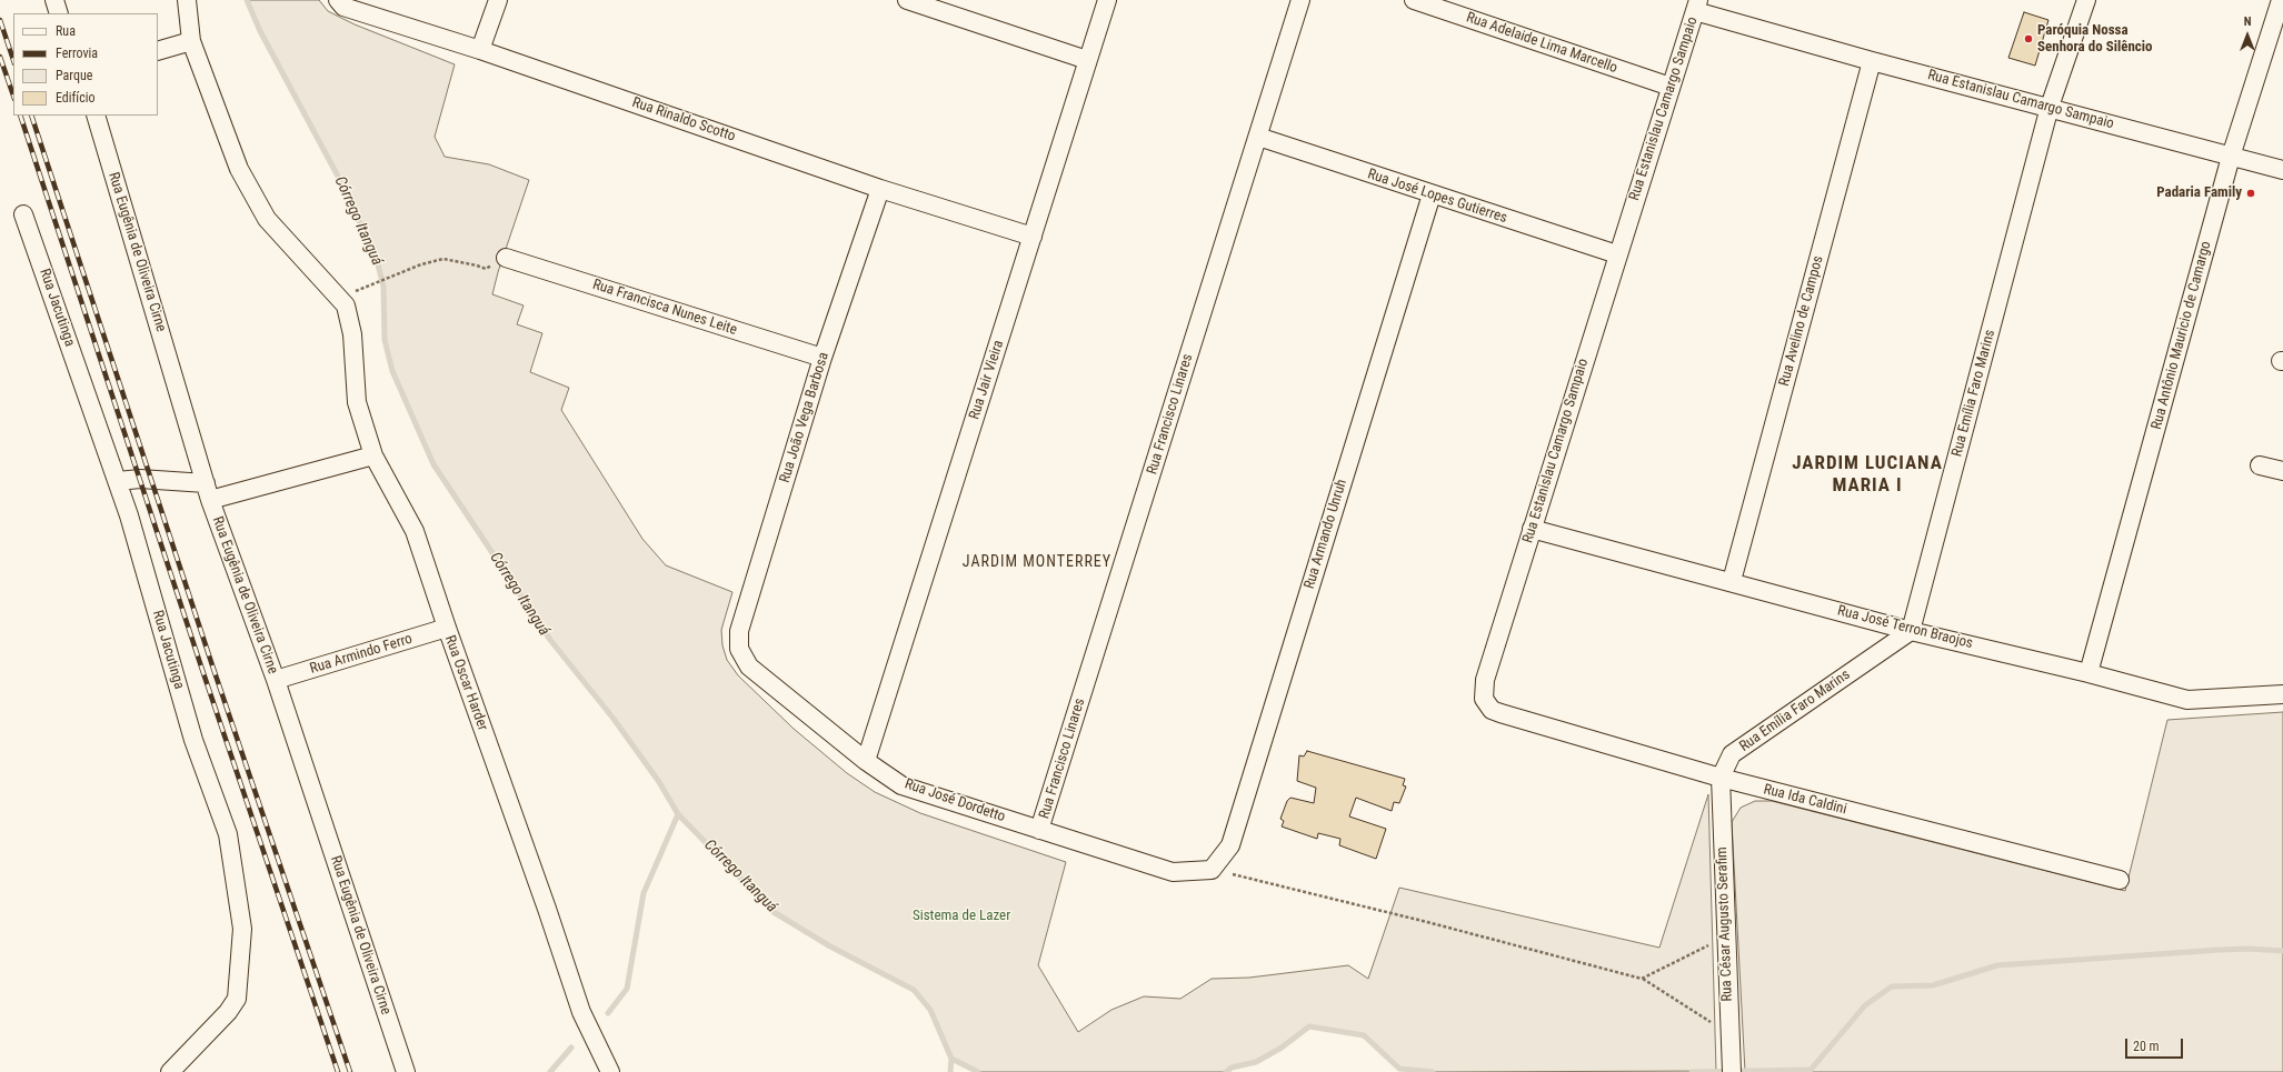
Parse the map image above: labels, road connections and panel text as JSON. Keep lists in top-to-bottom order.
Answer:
{
  "streets": {
    "street": [
      "Rua Adelaide Lima Marcello",
      "Rua Estanislau Camargo Sampaio",
      "Rua Rinaldo Scotto",
      "Rua José Lopes Gutierres",
      "Rua Eugênia de Oliveira Cirne",
      "Rua Jacutinga",
      "Rua Francisca Nunes Leite",
      "Rua Avelino de Campos",
      "Rua Antônio Mauricio de Camargo",
      "Rua Jair Vieira",
      "Rua Emília Faro Marins",
      "Rua Francisco Linares",
      "Rua João Vega Barbosa",
      "Rua Armando Unruh",
      "Rua José Terron Braojos",
      "Rua Armindo Ferro",
      "Rua Oscar Harder",
      "Rua Ida Caldini",
      "Rua José Dordetto",
      "Rua César Augusto Serafim"
    ]
  },
  "crossings": [
    ["Rua Adelaide Lima Marcello", "Rua Estanislau Camargo Sampaio"],
    ["Rua Estanislau Camargo Sampaio", "Rua José Lopes Gutierres"],
    ["Rua Estanislau Camargo Sampaio", "Rua Avelino de Campos"],
    ["Rua Estanislau Camargo Sampaio", "Rua Antônio Mauricio de Camargo"],
    ["Rua Estanislau Camargo Sampaio", "Rua Emília Faro Marins"],
    ["Rua Estanislau Camargo Sampaio", "Rua José Terron Braojos"],
    ["Rua Estanislau Camargo Sampaio", "Rua Ida Caldini"],
    ["Rua Rinaldo Scotto", "Rua Jair Vieira"],
    ["Rua Rinaldo Scotto", "Rua João Vega Barbosa"],
    ["Rua José Lopes Gutierres", "Rua Francisco Linares"],
    ["Rua José Lopes Gutierres", "Rua Armando Unruh"],
    ["Rua Eugênia de Oliveira Cirne", "Rua Armindo Ferro"],
    ["Rua Francisca Nunes Leite", "Rua João Vega Barbosa"],
    ["Rua Avelino de Campos", "Rua José Terron Braojos"],
    ["Rua Antônio Mauricio de Camargo", "Rua José Terron Braojos"],
    ["Rua Jair Vieira", "Rua José Dordetto"],
    ["Rua Emília Faro Marins", "Rua José Terron Braojos"],
    ["Rua Emília Faro Marins", "Rua Ida Caldini"],
    ["Rua Emília Faro Marins", "Rua César Augusto Serafim"],
    ["Rua Francisco Linares", "Rua José Dordetto"],
    ["Rua João Vega Barbosa", "Rua José Dordetto"],
    ["Rua Armando Unruh", "Rua José Dordetto"],
    ["Rua Armindo Ferro", "Rua Oscar Harder"],
    ["Rua Ida Caldini", "Rua César Augusto Serafim"]
  ],
  "districts": ["JARDIM LUCIANA MARIA I", "JARDIM MONTERREY"],
  "water": ["Córrego Itanguá"],
  "parks": ["Sistema de Lazer"],
  "places": ["Paróquia Nossa Senhora do Silêncio", "Padaria Family"],
  "legend": [
    "Rua",
    "Ferrovia",
    "Parque",
    "Edifício"
  ],
  "scale_bar": "20 m",
  "north": "top"
}
